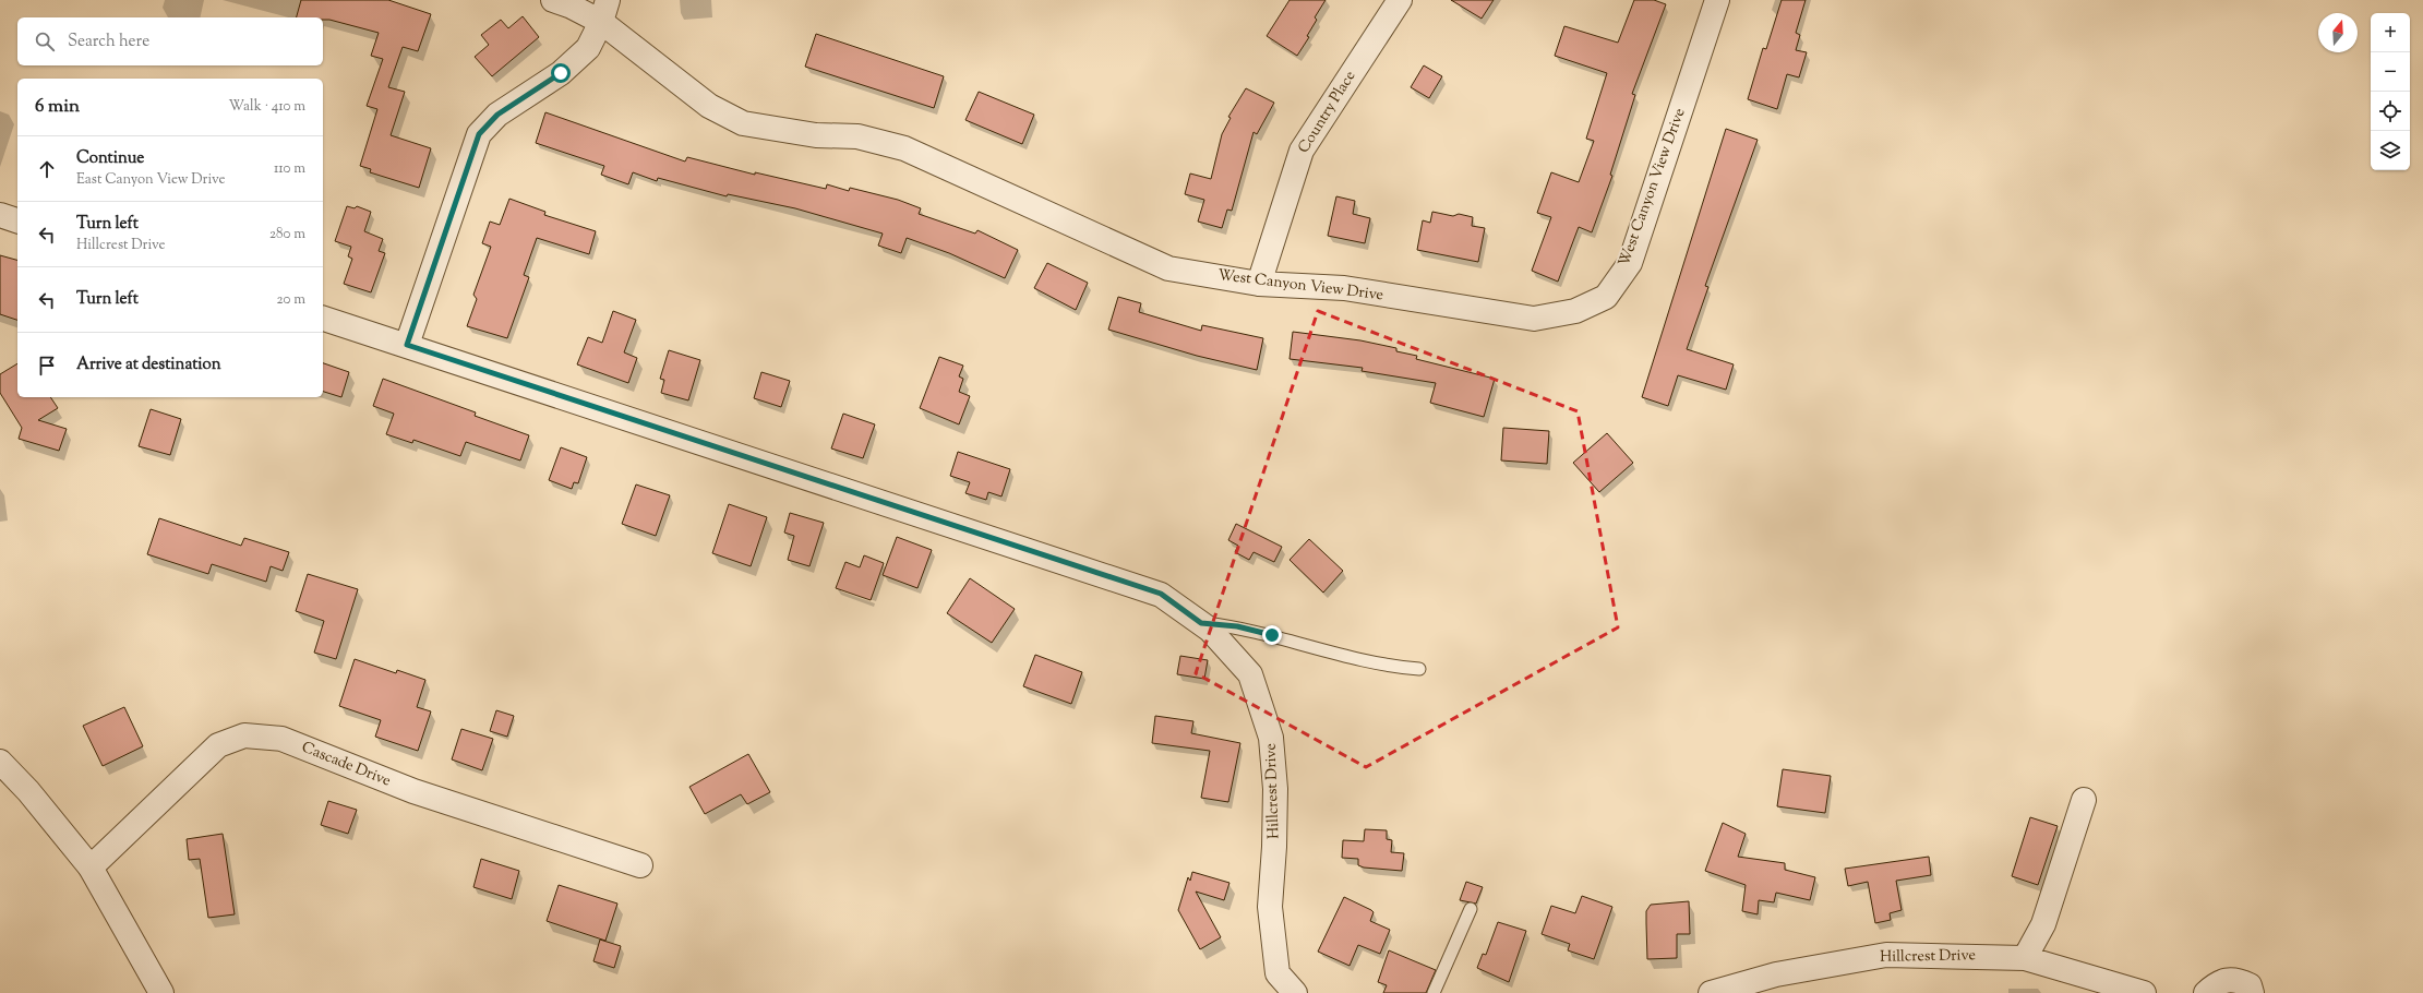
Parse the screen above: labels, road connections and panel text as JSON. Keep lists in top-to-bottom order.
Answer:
{
  "streets": {
    "street": [
      "Country Place",
      "West Canyon View Drive",
      "Cascade Drive",
      "Hillcrest Drive"
    ]
  },
  "crossings": [
    ["Country Place", "West Canyon View Drive"]
  ],
  "north": "top",
  "page": {
    "map_buttons": ["+", "−"],
    "search": "Search here",
    "heading": ["6 min", "Walk · 410 m"],
    "list": [
      ["Continue", "East Canyon View Drive", "110 m"],
      ["Turn left", "Hillcrest Drive", "280 m"],
      ["Turn left", "20 m"],
      "Arrive at destination"
    ]
  }
}
